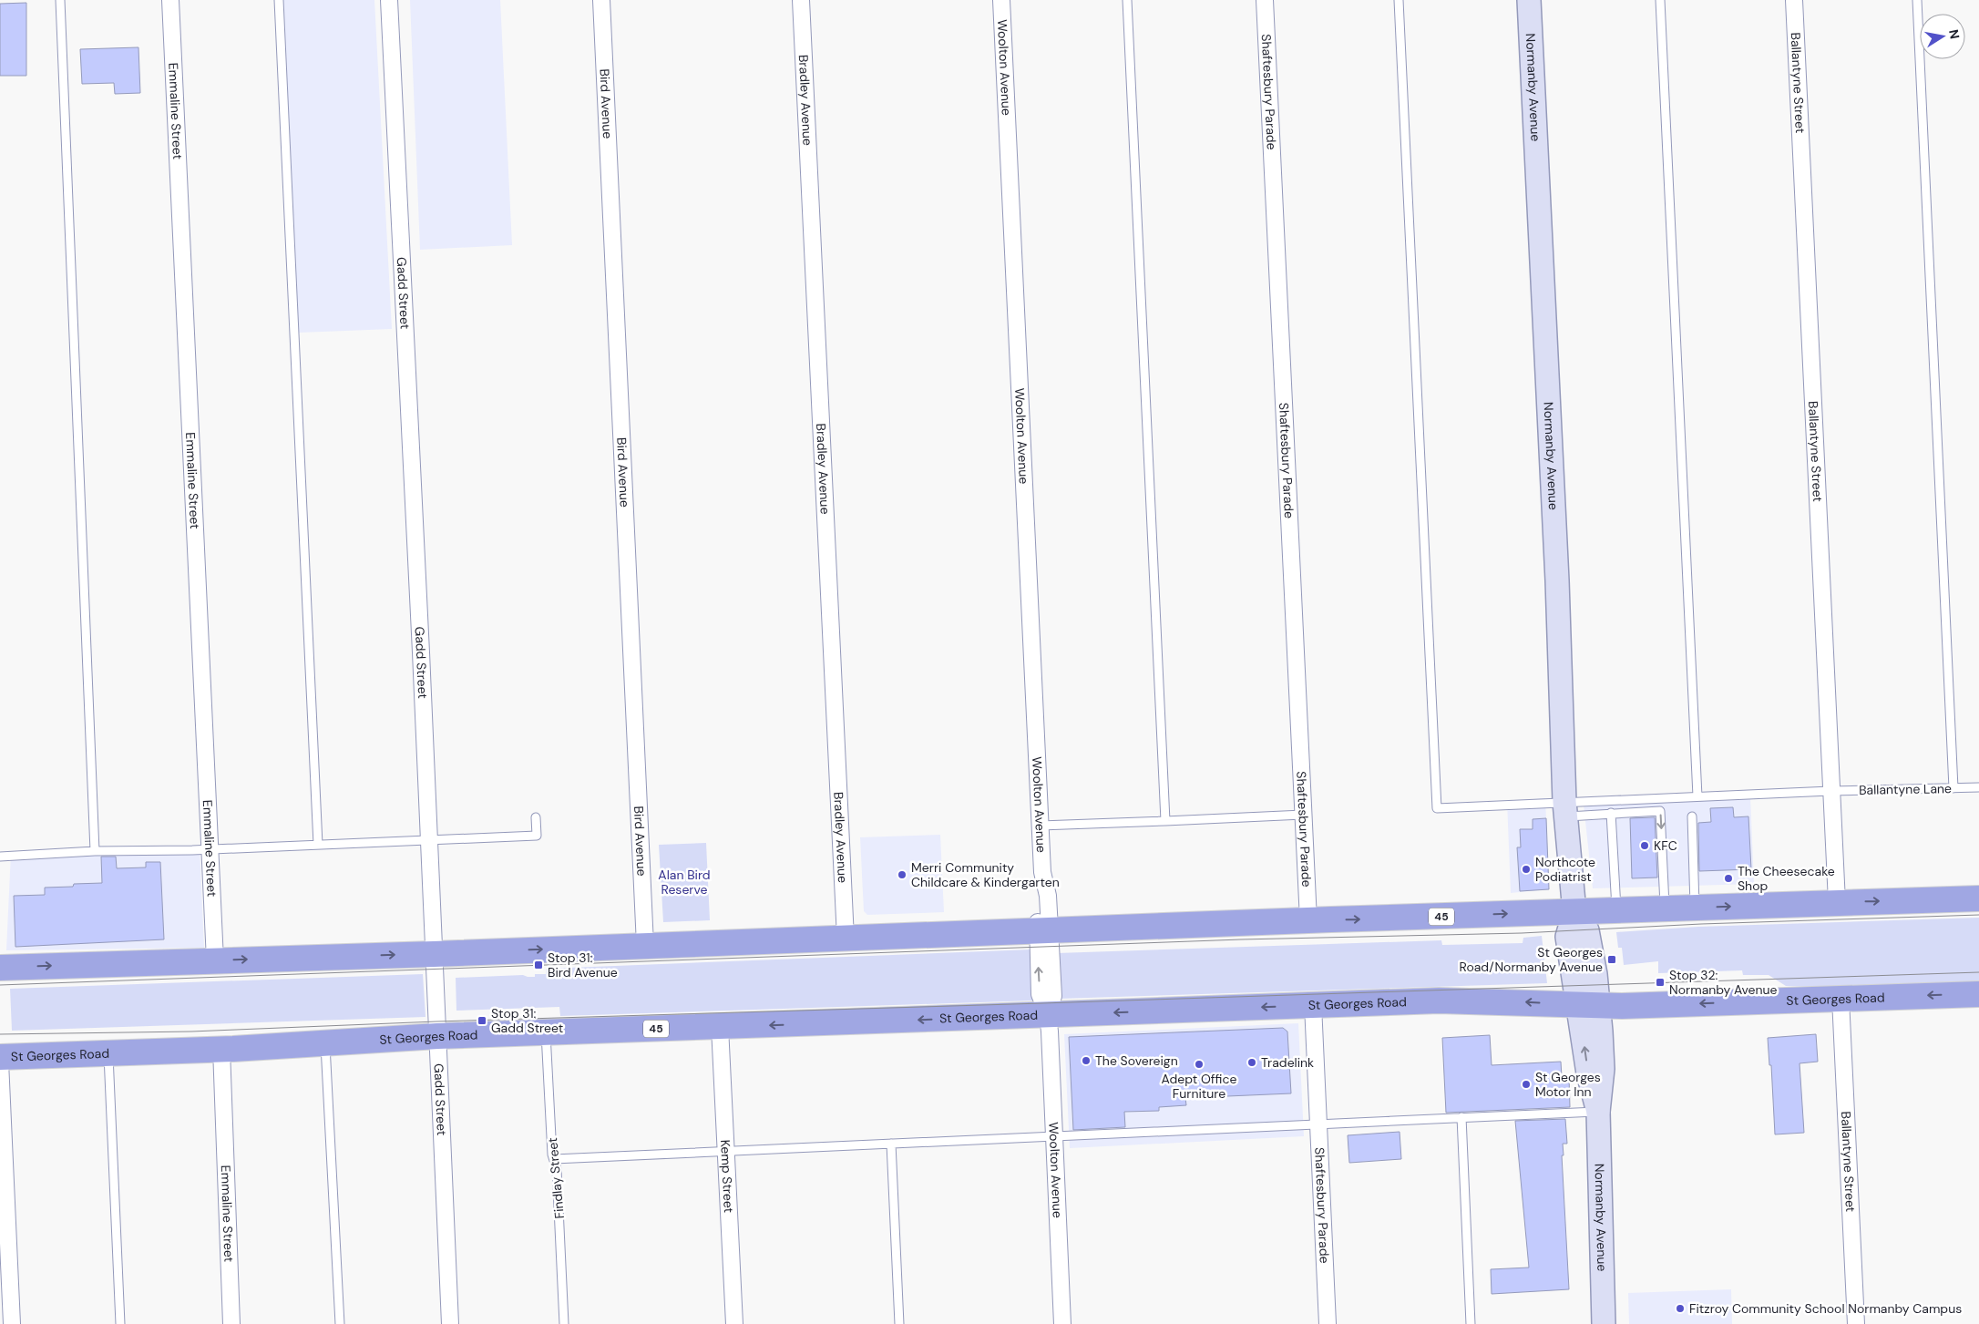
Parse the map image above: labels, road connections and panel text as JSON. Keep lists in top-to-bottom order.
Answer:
{
  "streets": {
    "highway": ["45", "St Georges Road"],
    "main road": ["Normanby Avenue"],
    "street": [
      "Woolton Avenue",
      "Ballantyne Street",
      "Shaftesbury Parade",
      "Bradley Avenue",
      "Bird Avenue",
      "Emmaline Street",
      "Gadd Street",
      "Kemp Street"
    ],
    "lane": ["Ballantyne Lane", "Findlay Street"]
  },
  "crossings": [
    ["Woolton Avenue", "45"],
    ["Woolton Avenue", "St Georges Road"],
    ["Ballantyne Street", "Ballantyne Lane"],
    ["Ballantyne Street", "45"],
    ["Ballantyne Street", "St Georges Road"],
    ["Normanby Avenue", "Ballantyne Lane"],
    ["Normanby Avenue", "45"],
    ["Normanby Avenue", "St Georges Road"],
    ["Shaftesbury Parade", "45"],
    ["Shaftesbury Parade", "St Georges Road"],
    ["Bradley Avenue", "45"],
    ["Bird Avenue", "45"],
    ["Emmaline Street", "45"],
    ["Emmaline Street", "St Georges Road"],
    ["Gadd Street", "45"],
    ["Gadd Street", "St Georges Road"],
    ["St Georges Road", "Kemp Street"],
    ["St Georges Road", "Findlay Street"]
  ],
  "parks": ["Alan Bird Reserve"],
  "places": {
    "other": [
      "KFC",
      "Northcote Podiatrist",
      "Merri Community Childcare & Kindergarten",
      "The Cheesecake Shop",
      "The Sovereign",
      "Tradelink",
      "Adept Office Furniture",
      "St Georges Motor Inn",
      "Fitzroy Community School Normanby Campus"
    ],
    "transit": [
      "St Georges Road/Normanby Avenue",
      "Stop 31: Bird Avenue",
      "Stop 32: Normanby Avenue",
      "Stop 31: Gadd Street"
    ]
  },
  "north": "right"
}
